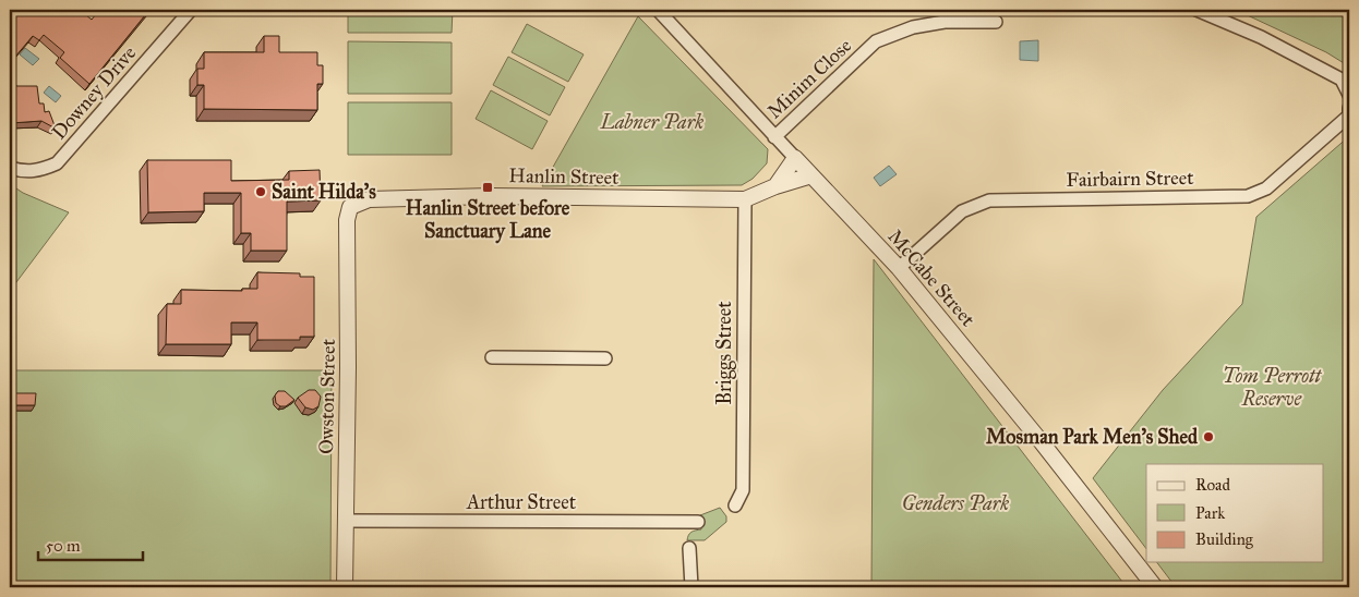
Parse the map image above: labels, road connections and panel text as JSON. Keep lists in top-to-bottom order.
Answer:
{
  "streets": {
    "street": [
      "Minim Close",
      "Downey Drive",
      "Hanlin Street",
      "Fairbairn Street",
      "McCabe Street",
      "Briggs Street",
      "Owston Street",
      "Arthur Street"
    ]
  },
  "crossings": [
    ["Minim Close", "McCabe Street"],
    ["Hanlin Street", "McCabe Street"],
    ["Hanlin Street", "Briggs Street"],
    ["Hanlin Street", "Owston Street"],
    ["Fairbairn Street", "McCabe Street"],
    ["Owston Street", "Arthur Street"]
  ],
  "parks": ["Labner Park", "Tom Perrott Reserve", "Genders Park"],
  "places": {
    "transit": ["Hanlin Street before Sanctuary Lane"],
    "other": ["Saint Hilda's", "Mosman Park Men's Shed"]
  },
  "legend": ["Road", "Park", "Building"],
  "scale_bar": "50 m"
}
